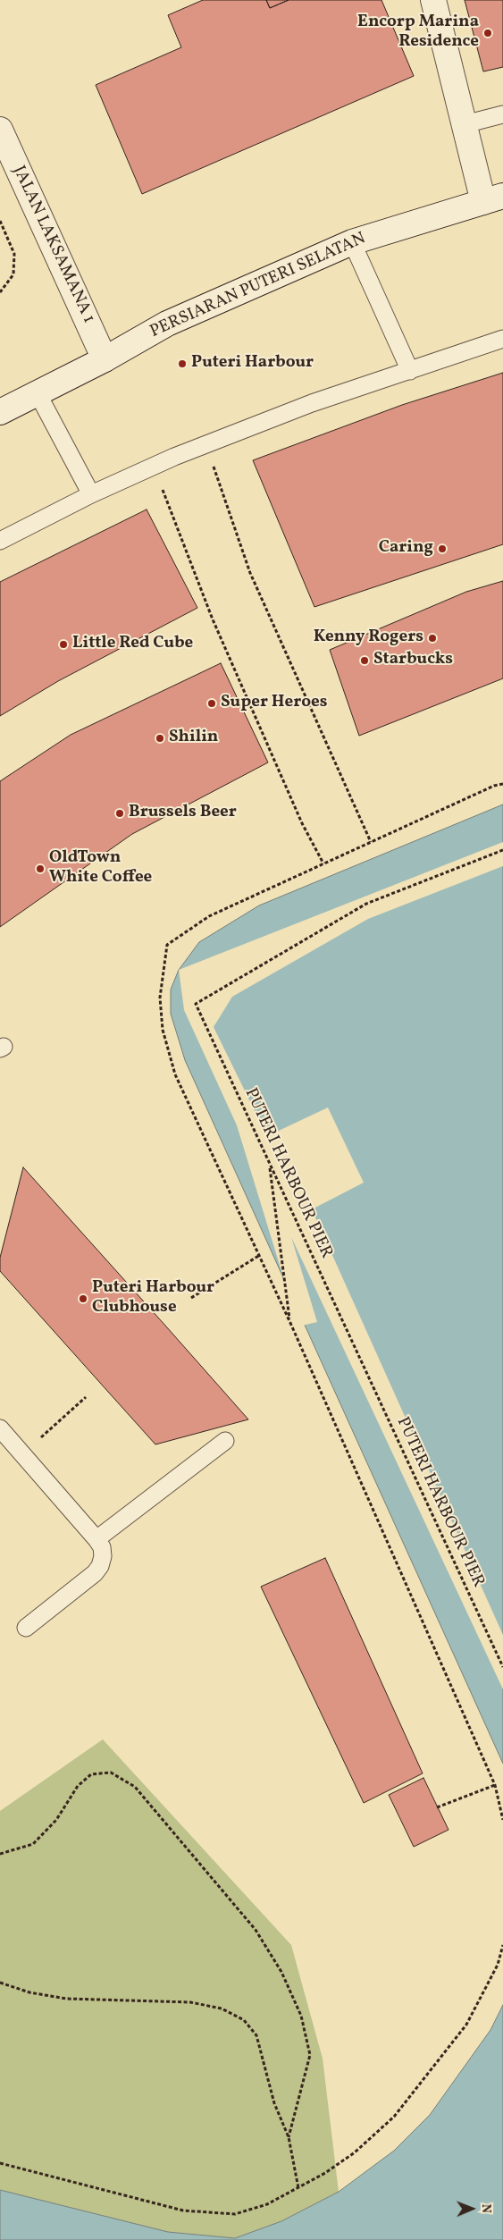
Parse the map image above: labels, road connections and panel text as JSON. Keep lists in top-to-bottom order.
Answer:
{
  "streets": {
    "street": ["JALAN LAKSAMANA 1", "PERSIARAN PUTERI SELATAN"],
    "path": ["PUTERI HARBOUR PIER"]
  },
  "crossings": [
    ["JALAN LAKSAMANA 1", "PERSIARAN PUTERI SELATAN"]
  ],
  "places": [
    "Encorp Marina Residence",
    "Puteri Harbour",
    "Caring",
    "Kenny Rogers",
    "Little Red Cube",
    "Starbucks",
    "Super Heroes",
    "Shilin",
    "Brussels Beer",
    "OldTown White Coffee",
    "Puteri Harbour Clubhouse"
  ],
  "north": "right"
}
